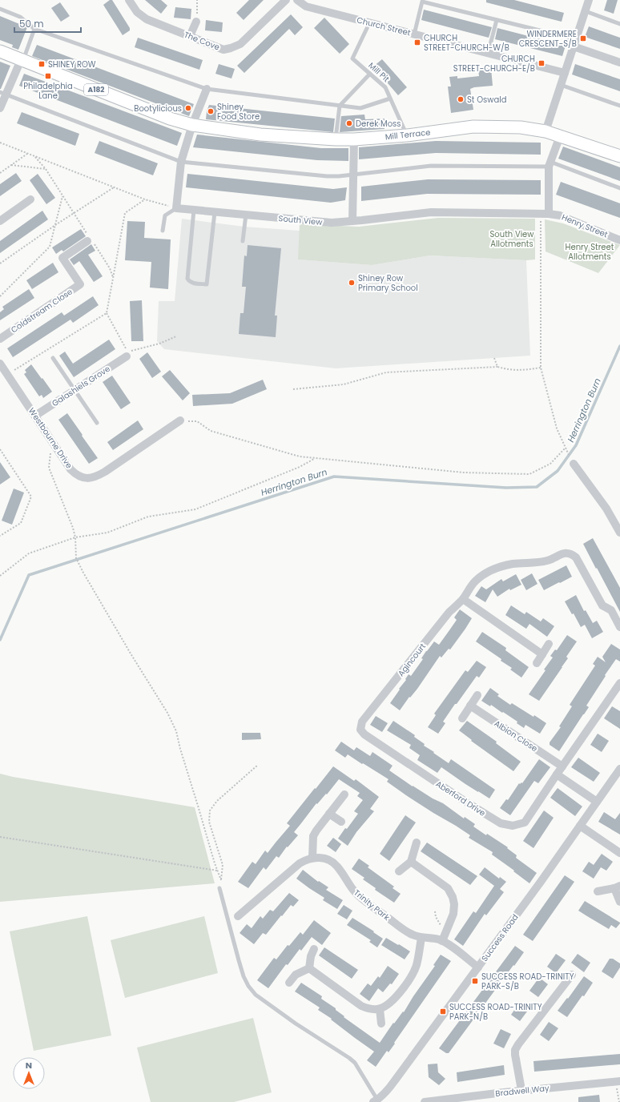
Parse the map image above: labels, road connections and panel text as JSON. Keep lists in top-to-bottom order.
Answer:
{
  "streets": {
    "main road": ["A182", "Mill Terrace"],
    "street": [
      "Church Street",
      "The Cove",
      "South View",
      "Henry Street",
      "Coldstream Close",
      "Galashiels Grove",
      "Westbourne Drive",
      "Agincourt",
      "Albion Close",
      "Aberford Drive",
      "Trinity Park",
      "Success Road",
      "Bradwell Way"
    ],
    "lane": ["Mill Pit"]
  },
  "crossings": [
    ["Church Street", "Mill Pit"],
    ["Mill Pit", "Mill Terrace"],
    ["A182", "Mill Terrace"],
    ["South View", "Henry Street"],
    ["Galashiels Grove", "Westbourne Drive"],
    ["Agincourt", "Aberford Drive"],
    ["Albion Close", "Aberford Drive"],
    ["Trinity Park", "Success Road"]
  ],
  "water": ["Herrington Burn"],
  "parks": ["South View Allotments", "Henry Street Allotments"],
  "places": {
    "transit": [
      "WINDERMERE CRESCENT-S/B",
      "CHURCH STREET-CHURCH-W/B",
      "CHURCH STREET-CHURCH-E/B",
      "SHINEY ROW",
      "Philadelphia Lane",
      "SUCCESS ROAD-TRINITY PARK-S/B",
      "SUCCESS ROAD-TRINITY PARK-N/B"
    ],
    "other": [
      "St Oswald",
      "Bootylicious",
      "Shiney Food Store",
      "Derek Moss",
      "Shiney Row Primary School"
    ]
  },
  "scale_bar": "50 m",
  "north": "top"
}
